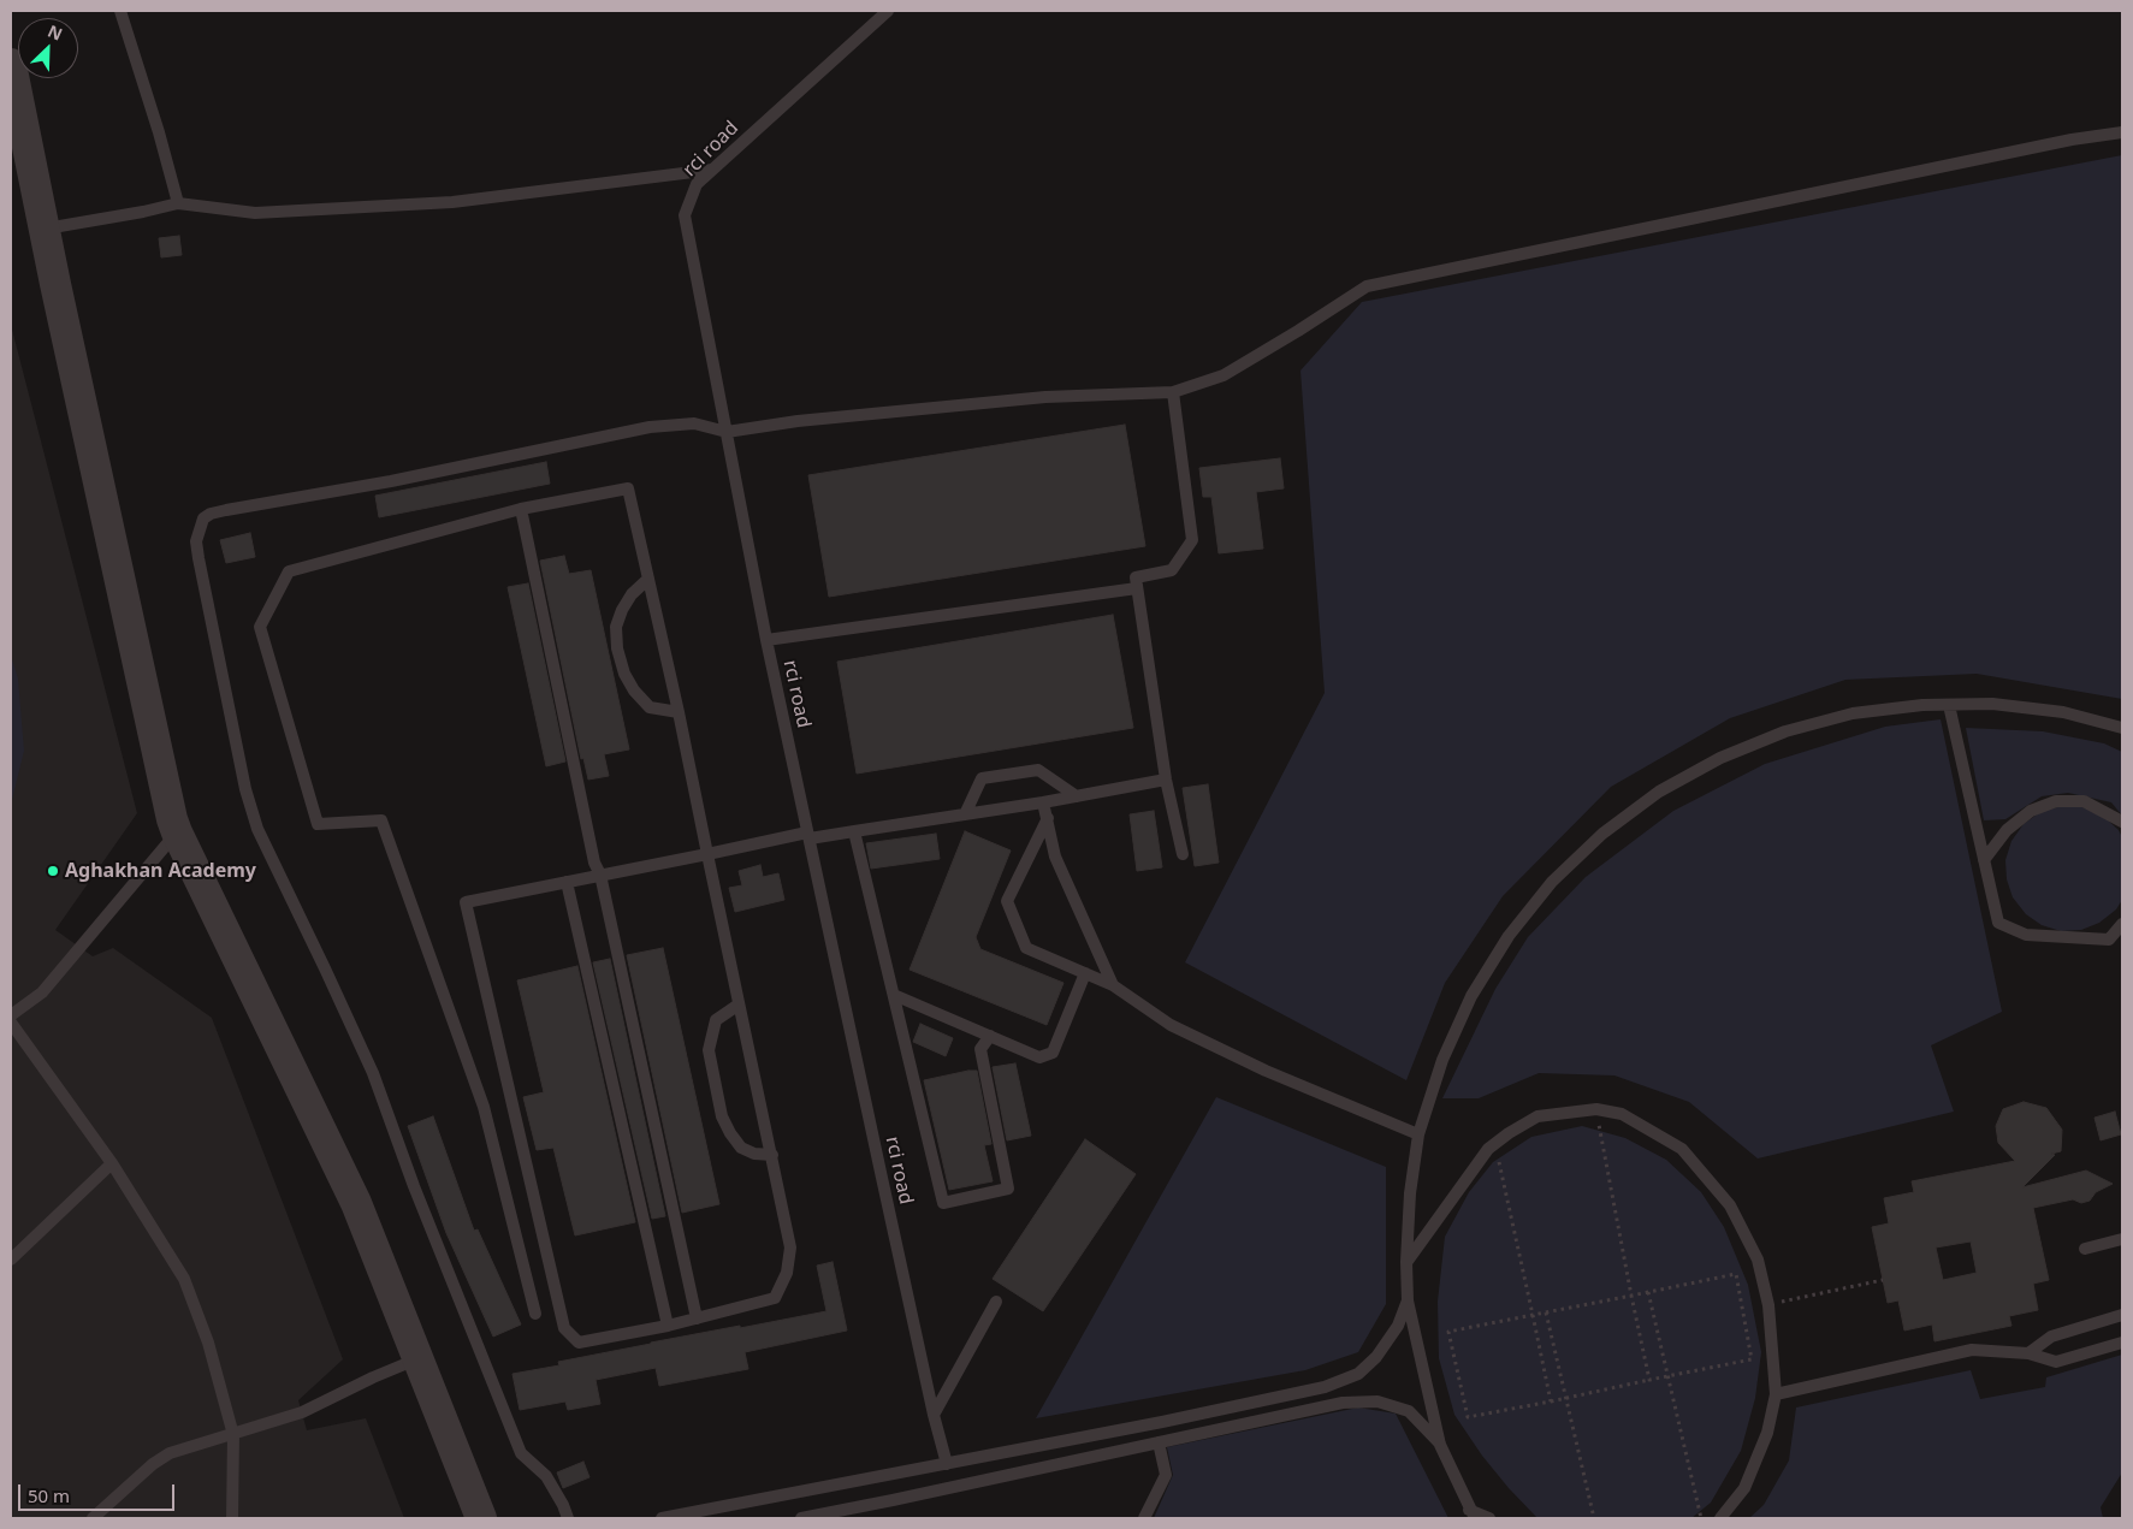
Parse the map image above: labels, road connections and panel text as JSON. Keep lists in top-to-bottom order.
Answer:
{
  "streets": {
    "lane": ["rci road"]
  },
  "places": ["Aghakhan Academy"],
  "scale_bar": "50 m",
  "north": "top right"
}
